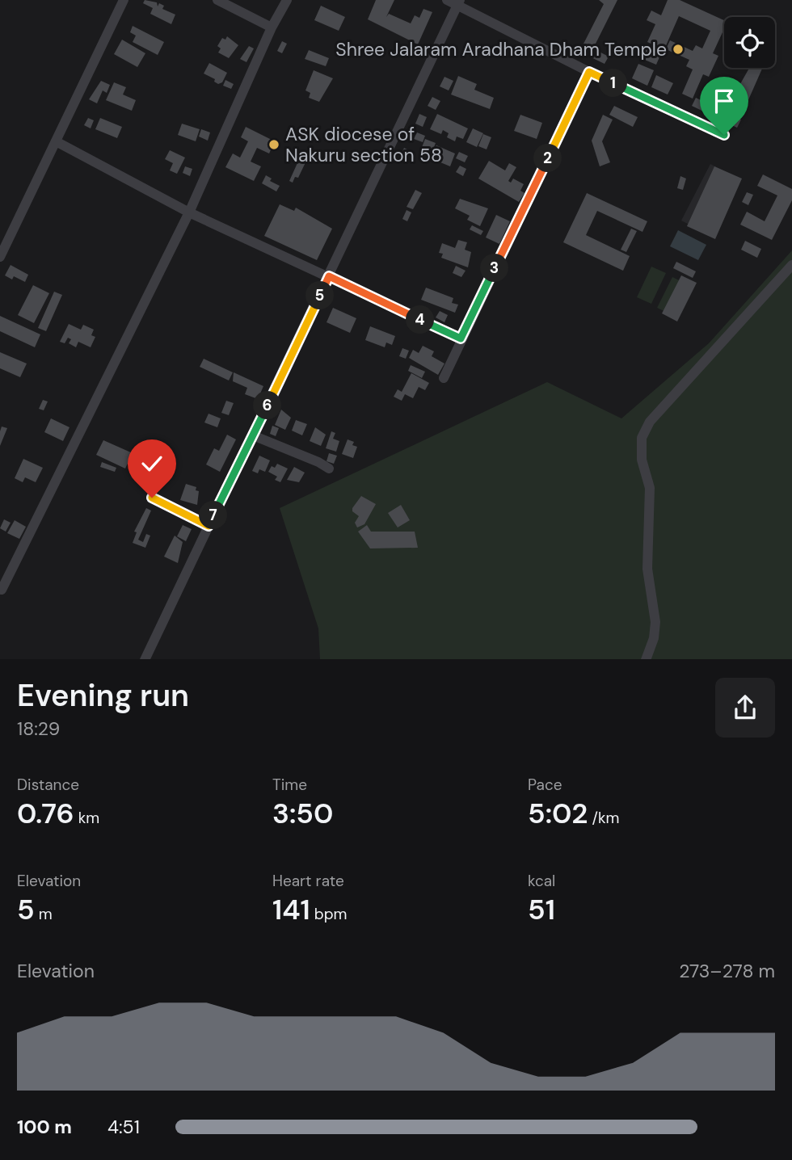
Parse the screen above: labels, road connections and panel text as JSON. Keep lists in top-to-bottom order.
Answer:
{
  "places": ["Shree Jalaram Aradhana Dham Temple", "ASK diocese of Nakuru section 58"],
  "page": {
    "pins": [
      "1",
      "2",
      "3",
      "5",
      "4",
      "6",
      "7"
    ],
    "heading": ["Evening run", "18:29"],
    "stats": [
      ["Distance", "0.76 km"],
      ["Time", "3:50"],
      ["Pace", "5:02 /km"],
      ["Elevation", "5 m"],
      ["Heart rate", "141 bpm"],
      ["kcal", "51"]
    ],
    "chart": ["Elevation", "273–278 m"],
    "list": [
      {
        "name": "100 m",
        "note": "4:51"
      }
    ]
  }
}
